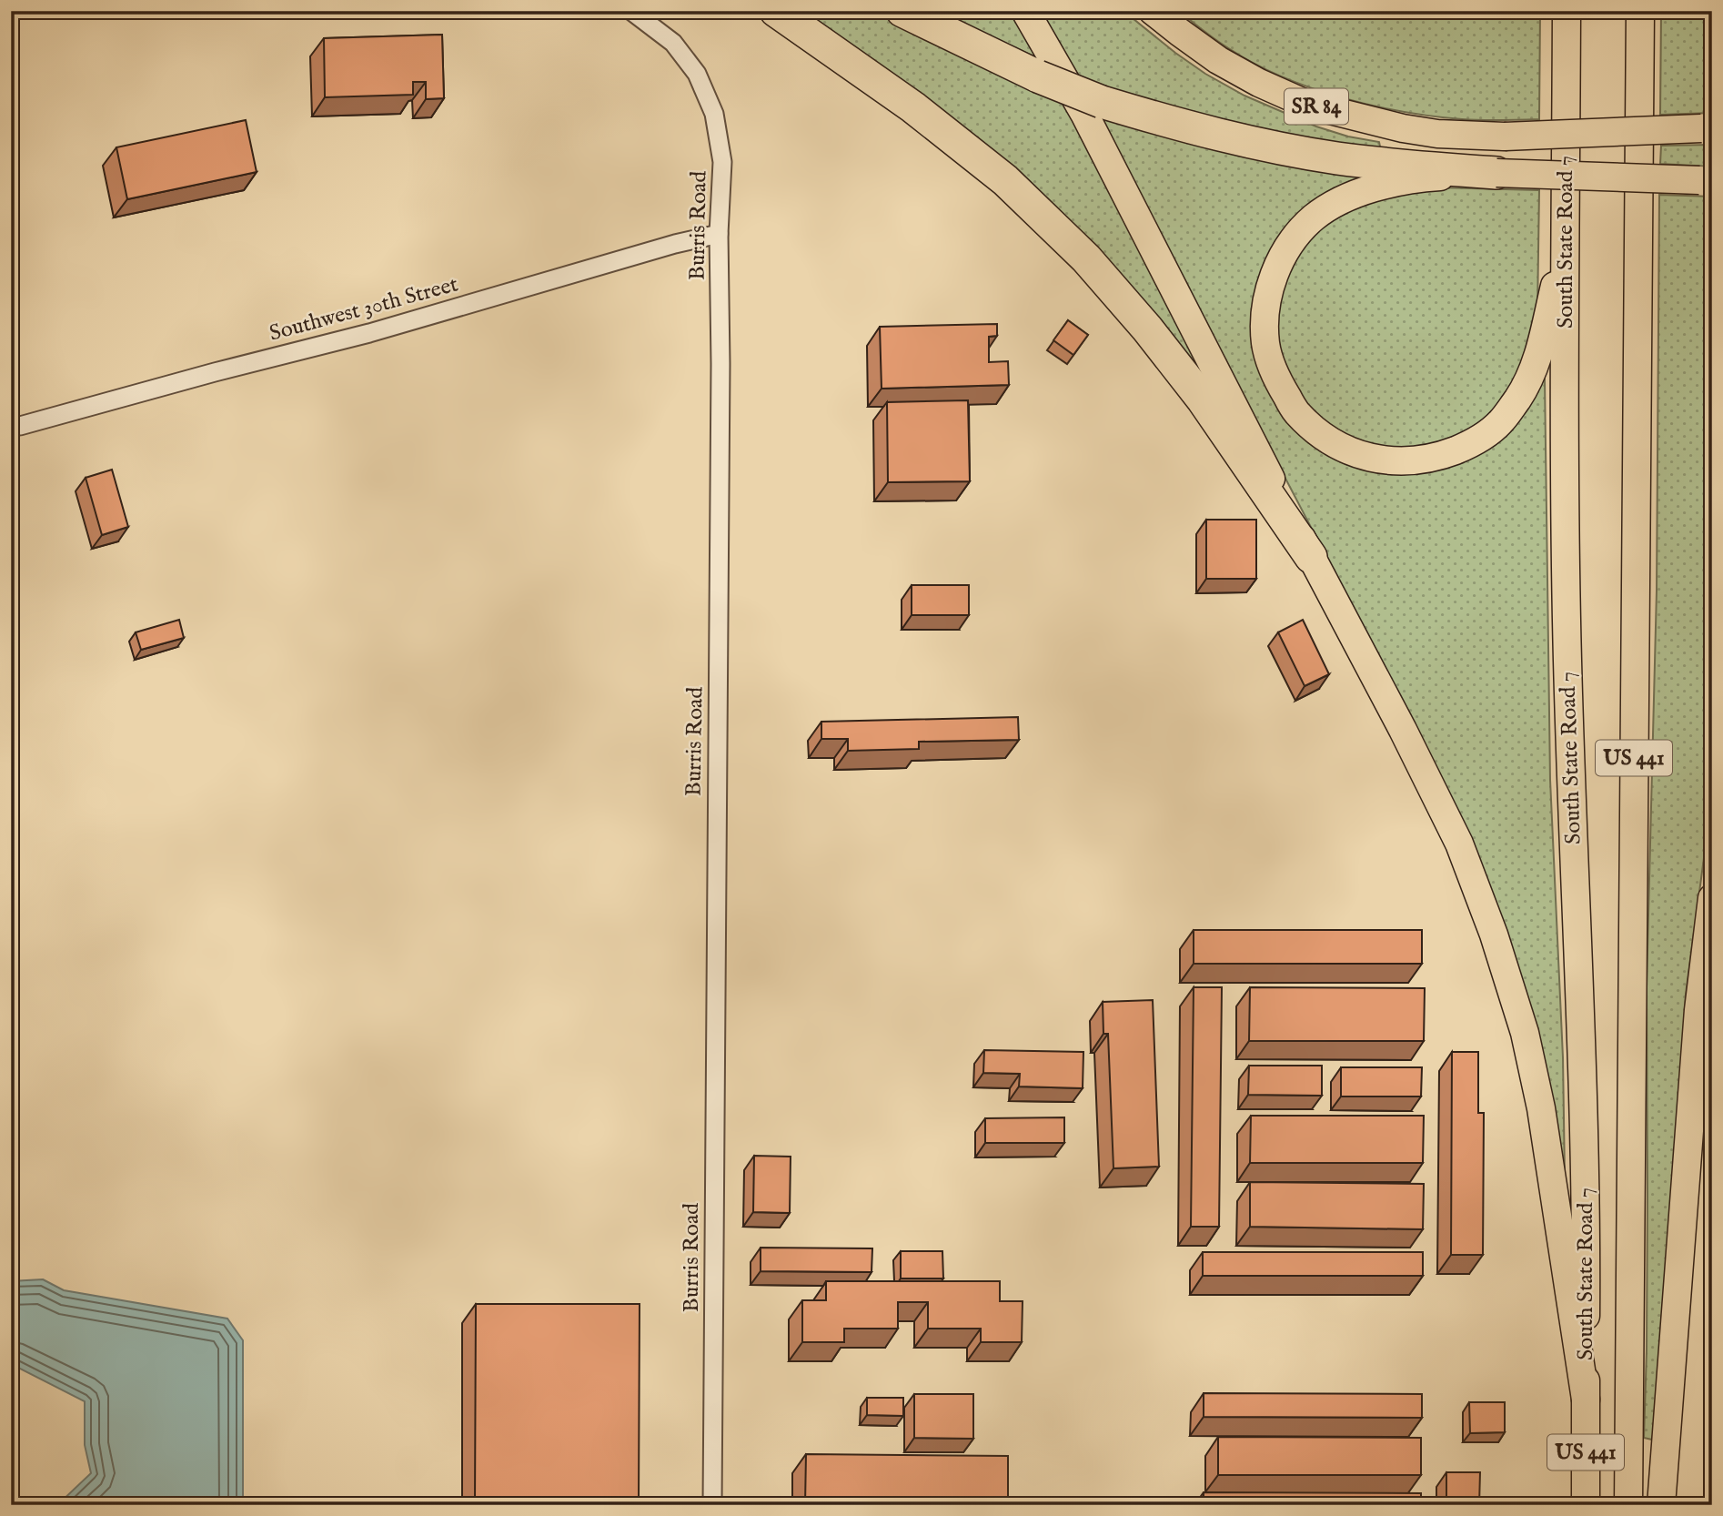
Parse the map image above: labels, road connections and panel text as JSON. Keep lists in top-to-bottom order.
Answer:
{
  "streets": {
    "main road": ["SR 84", "South State Road 7", "US 441"],
    "street": ["Burris Road", "Southwest 30th Street"]
  },
  "crossings": [
    ["Burris Road", "Southwest 30th Street"]
  ]
}
